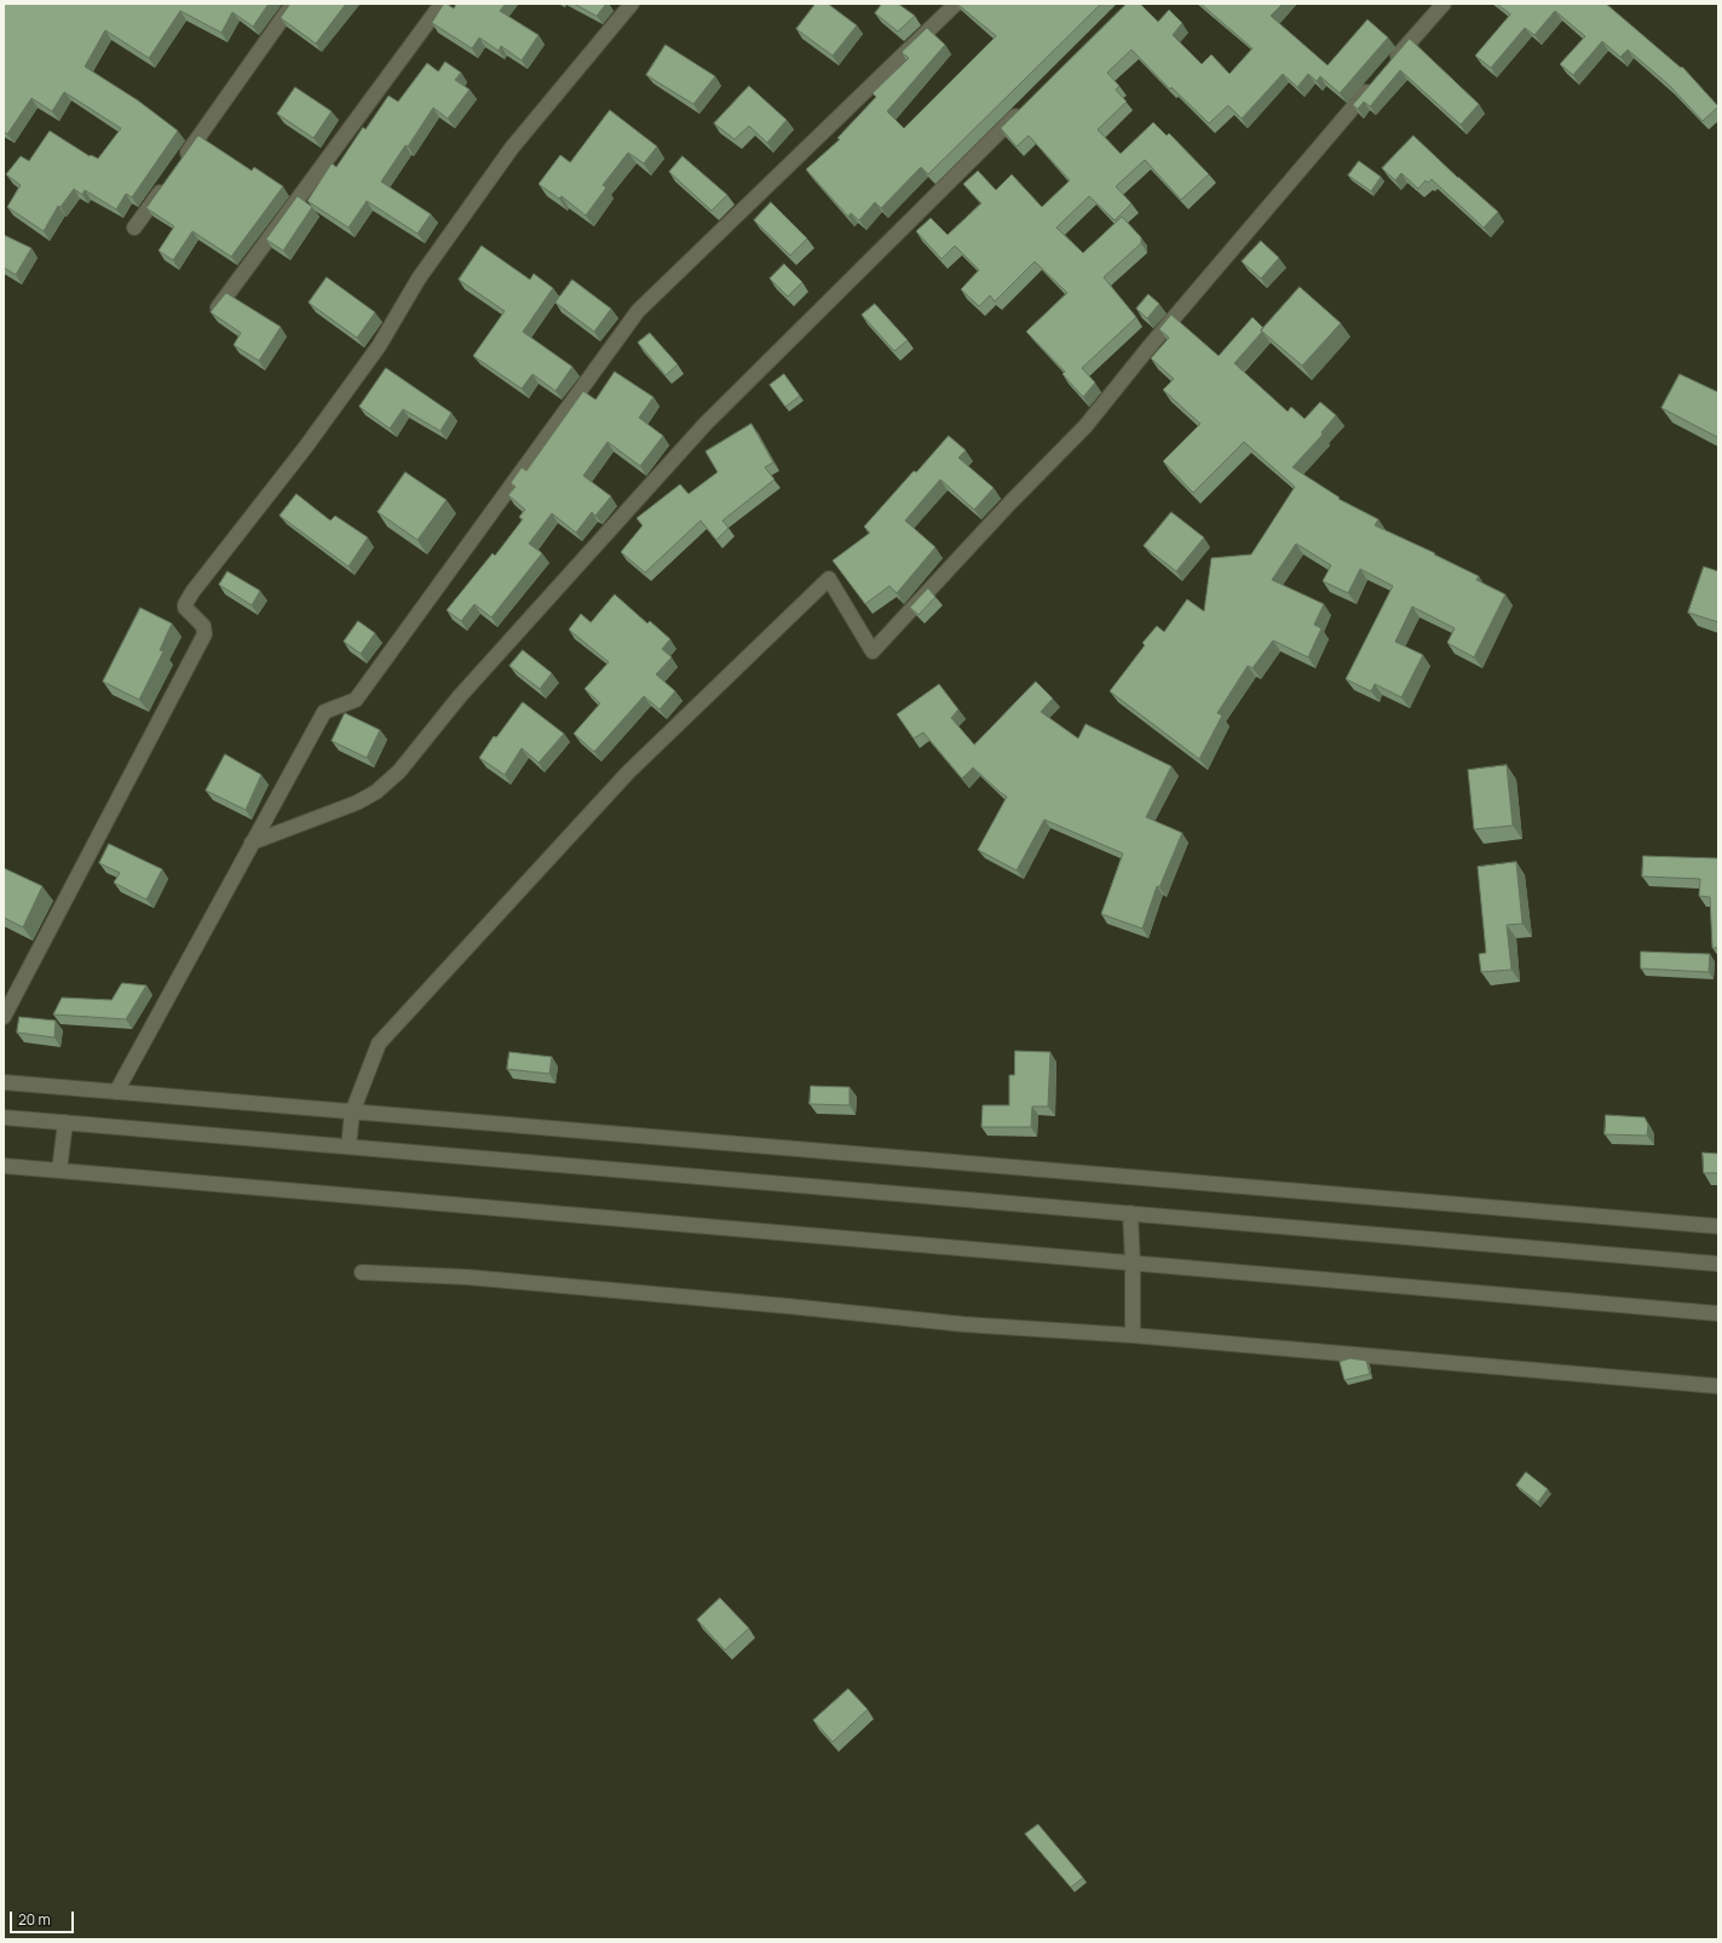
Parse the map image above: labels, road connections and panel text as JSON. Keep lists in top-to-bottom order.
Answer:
{
  "scale_bar": "20 m"
}
